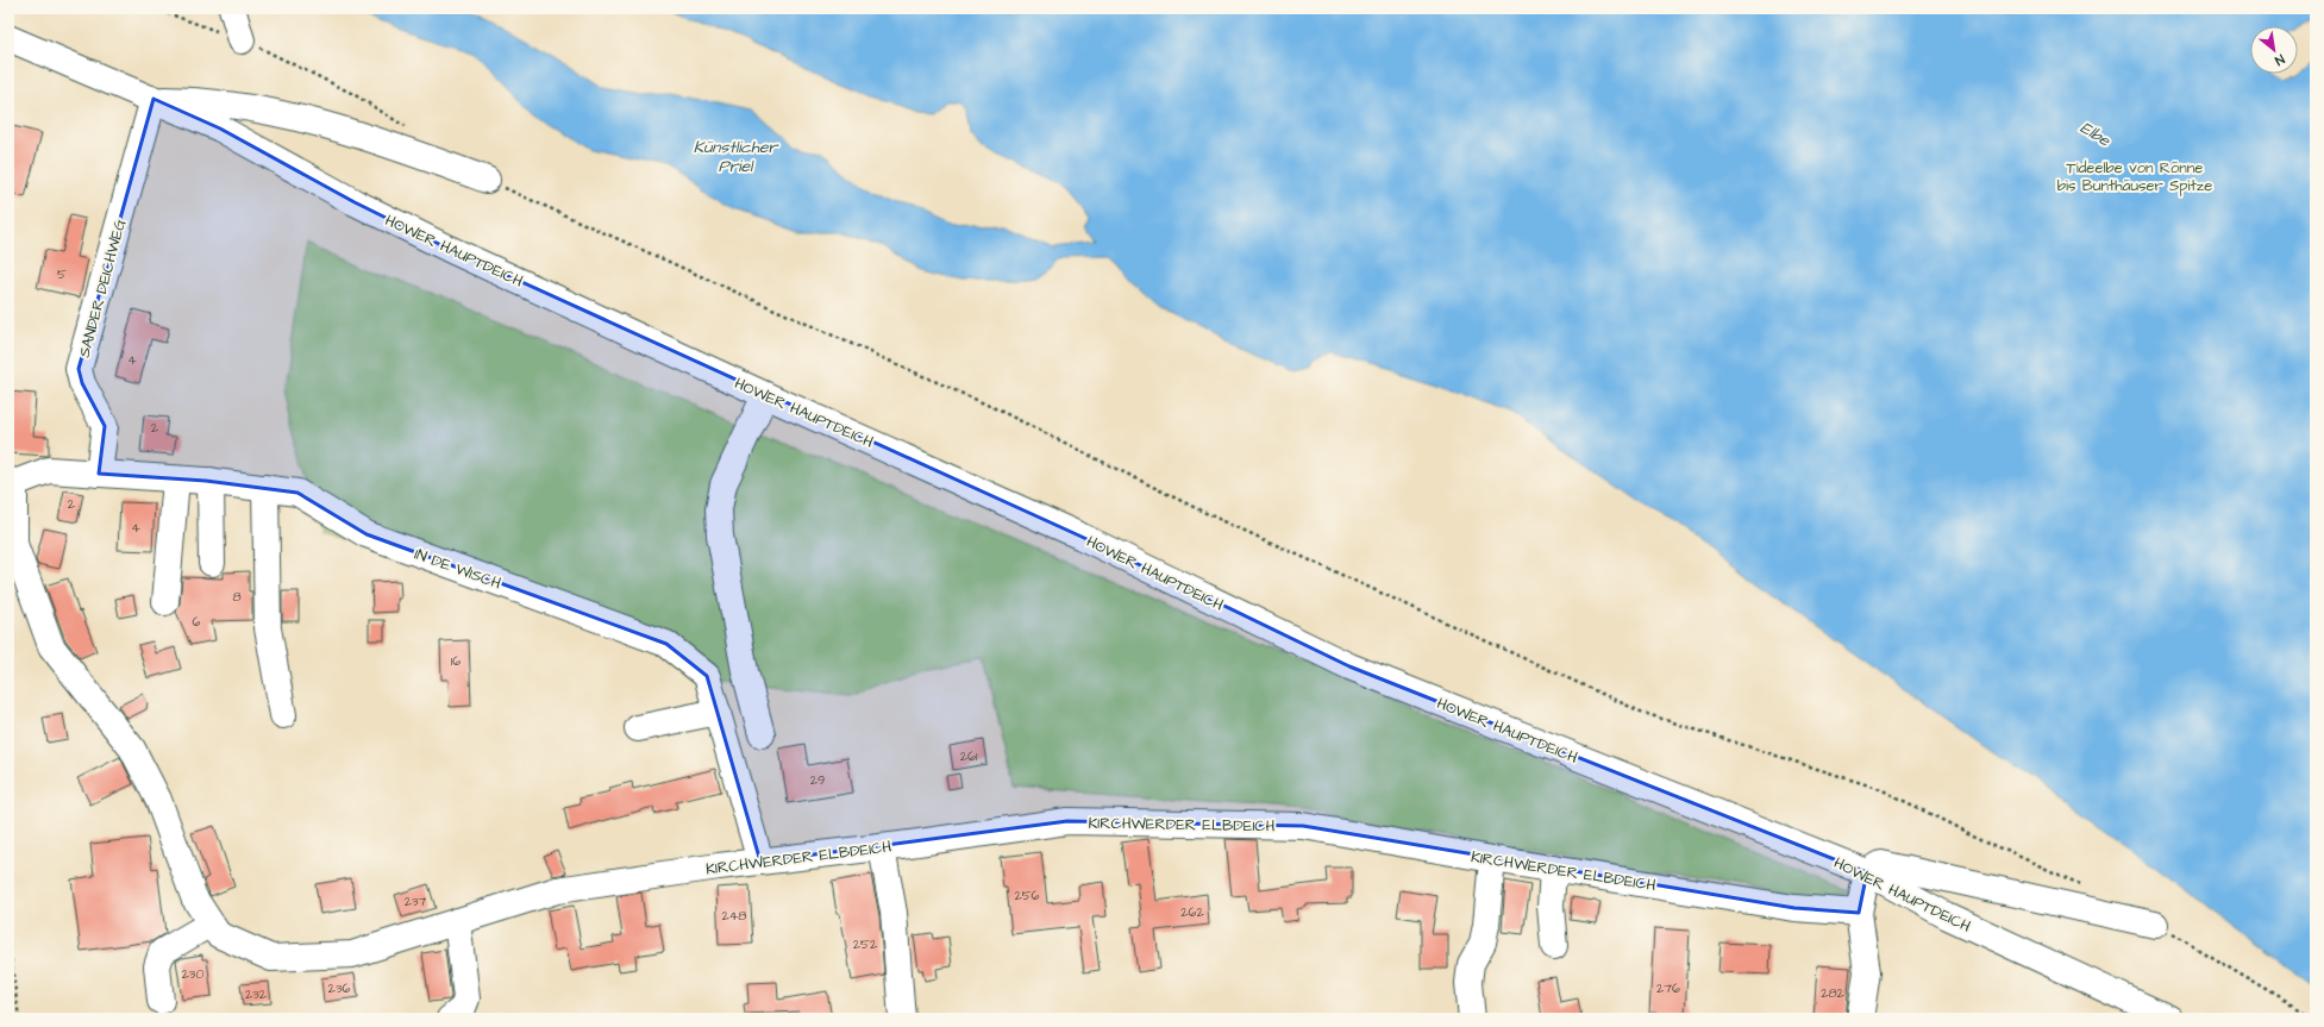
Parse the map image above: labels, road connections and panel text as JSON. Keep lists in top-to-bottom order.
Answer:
{
  "streets": {
    "street": [
      "HOWER HAUPTDEICH",
      "SANDER DEICHWEG",
      "IN DE WISCH",
      "KIRCHWERDER ELBDEICH"
    ]
  },
  "crossings": [
    ["HOWER HAUPTDEICH", "SANDER DEICHWEG"],
    ["SANDER DEICHWEG", "IN DE WISCH"],
    ["IN DE WISCH", "KIRCHWERDER ELBDEICH"]
  ],
  "water": ["Elbe", "Künstlicher Priel"],
  "parks": ["Tideelbe von Rönne bis Bunthäuser Spitze"],
  "house_numbers": [
    "5",
    "4",
    "2",
    "2",
    "4",
    "8",
    "6",
    "16",
    "261",
    "29",
    "256",
    "237",
    "262",
    "248",
    "252",
    "230",
    "236",
    "276",
    "282",
    "232"
  ],
  "north": "bottom right"
}
